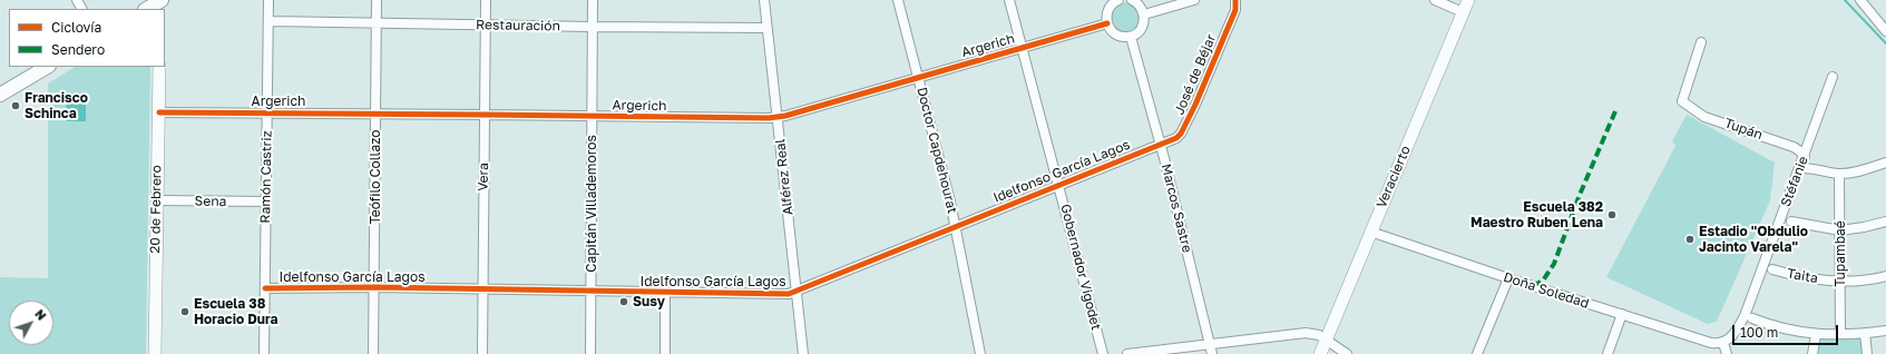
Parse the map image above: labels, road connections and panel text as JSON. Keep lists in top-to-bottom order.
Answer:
{
  "streets": {
    "street": [
      "Restauración",
      "Argerich",
      "José de Béjar",
      "Tupán",
      "Doctor Capdehourat",
      "Idelfonso García Lagos",
      "Ramón Castriz",
      "Teófilo Collazo",
      "Vera",
      "Alférez Real",
      "Veracierto",
      "Stéfanie",
      "Sena",
      "Capitán Villademoros",
      "Marcos Sastre",
      "20 de Febrero",
      "Tupambaé",
      "Gobernador Vigodet",
      "Taita",
      "Doña Soledad"
    ]
  },
  "crossings": [
    ["Restauración", "Ramón Castriz"],
    ["Restauración", "Teófilo Collazo"],
    ["Restauración", "Vera"],
    ["Restauración", "Alférez Real"],
    ["Restauración", "Capitán Villademoros"],
    ["Argerich", "Doctor Capdehourat"],
    ["Argerich", "Ramón Castriz"],
    ["Argerich", "Teófilo Collazo"],
    ["Argerich", "Vera"],
    ["Argerich", "Alférez Real"],
    ["Argerich", "Capitán Villademoros"],
    ["Argerich", "20 de Febrero"],
    ["Argerich", "Gobernador Vigodet"],
    ["José de Béjar", "Idelfonso García Lagos"],
    ["José de Béjar", "Marcos Sastre"],
    ["Tupán", "Stéfanie"],
    ["Doctor Capdehourat", "Idelfonso García Lagos"],
    ["Idelfonso García Lagos", "Ramón Castriz"],
    ["Idelfonso García Lagos", "Teófilo Collazo"],
    ["Idelfonso García Lagos", "Vera"],
    ["Idelfonso García Lagos", "Alférez Real"],
    ["Idelfonso García Lagos", "Capitán Villademoros"],
    ["Idelfonso García Lagos", "Marcos Sastre"],
    ["Idelfonso García Lagos", "Gobernador Vigodet"],
    ["Ramón Castriz", "Sena"],
    ["Veracierto", "Doña Soledad"],
    ["Stéfanie", "Doña Soledad"],
    ["Sena", "20 de Febrero"],
    ["Tupambaé", "Taita"]
  ],
  "places": [
    "Francisco Schinca",
    "Escuela 382 Maestro Ruben Lena",
    "Estadio \"Obdulio Jacinto Varela\"",
    "Susy",
    "Escuela 38 Horacio Dura"
  ],
  "legend": ["Ciclovía", "Sendero"],
  "scale_bar": "100 m",
  "north": "top right"
}
